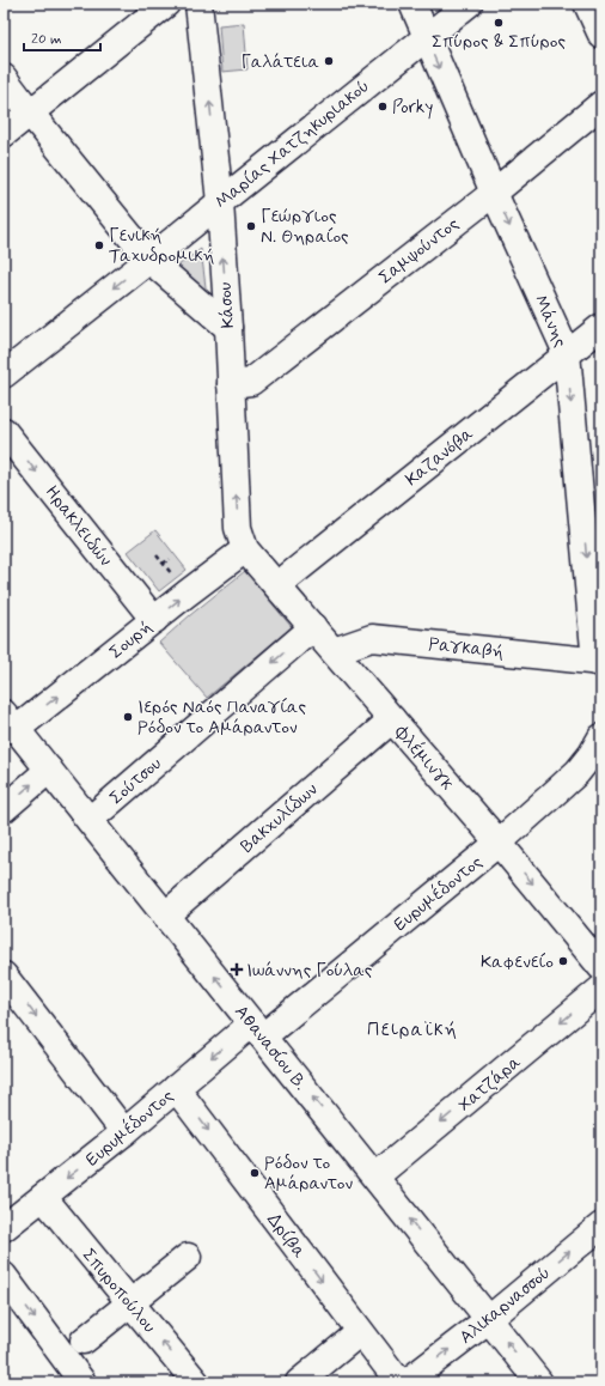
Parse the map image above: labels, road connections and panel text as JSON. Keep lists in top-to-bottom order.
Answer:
{
  "streets": {
    "street": [
      "Μαρίας Χατζηκυριακού",
      "Σαμψούντος",
      "Κάσου",
      "Μάνης",
      "Καζανόβα",
      "Ηρακλειδών",
      "Σουρή",
      "Ραγκαβή",
      "Φλέμινγκ",
      "Σούτσου",
      "Βακχυλίδων",
      "Ευρυμέδοντος",
      "Αθανασίου Β.",
      "Χατζάρα",
      "Δρίβα",
      "Σπυροπούλου",
      "Αλικαρνασσού"
    ]
  },
  "crossings": [
    ["Μαρίας Χατζηκυριακού", "Κάσου"],
    ["Μαρίας Χατζηκυριακού", "Μάνης"],
    ["Σαμψούντος", "Κάσου"],
    ["Σαμψούντος", "Μάνης"],
    ["Κάσου", "Σουρή"],
    ["Κάσου", "Φλέμινγκ"],
    ["Μάνης", "Καζανόβα"],
    ["Μάνης", "Ραγκαβή"],
    ["Καζανόβα", "Φλέμινγκ"],
    ["Ηρακλειδών", "Σουρή"],
    ["Σουρή", "Φλέμινγκ"],
    ["Σουρή", "Αθανασίου Β."],
    ["Ραγκαβή", "Φλέμινγκ"],
    ["Φλέμινγκ", "Σούτσου"],
    ["Φλέμινγκ", "Βακχυλίδων"],
    ["Φλέμινγκ", "Ευρυμέδοντος"],
    ["Σούτσου", "Αθανασίου Β."],
    ["Βακχυλίδων", "Αθανασίου Β."],
    ["Ευρυμέδοντος", "Αθανασίου Β."],
    ["Ευρυμέδοντος", "Δρίβα"],
    ["Ευρυμέδοντος", "Σπυροπούλου"],
    ["Αθανασίου Β.", "Χατζάρα"],
    ["Αθανασίου Β.", "Αλικαρνασσού"]
  ],
  "one_way": [
    "Κάσου",
    "Μάνης",
    "Ηρακλειδών",
    "Σουρή",
    "Σούτσου",
    "Αθανασίου Β.",
    "Χατζάρα",
    "Δρίβα",
    "Σπυροπούλου",
    "Αλικαρνασσού"
  ],
  "districts": ["Πειραϊκή"],
  "places": {
    "other": [
      "Σπύρος & Σπύρος",
      "Γαλάτεια",
      "Porky",
      "Γεώργιος Ν. Θηραίος",
      "Γενική Ταχυδρομική",
      "Ιερός Ναός Παναγίας Ρόδον το Αμάραντον",
      "Καφενείο",
      "Ρόδον το Αμάραντον"
    ],
    "health": ["Ιωάννης Γούλας"]
  },
  "scale_bar": "20 m"
}
